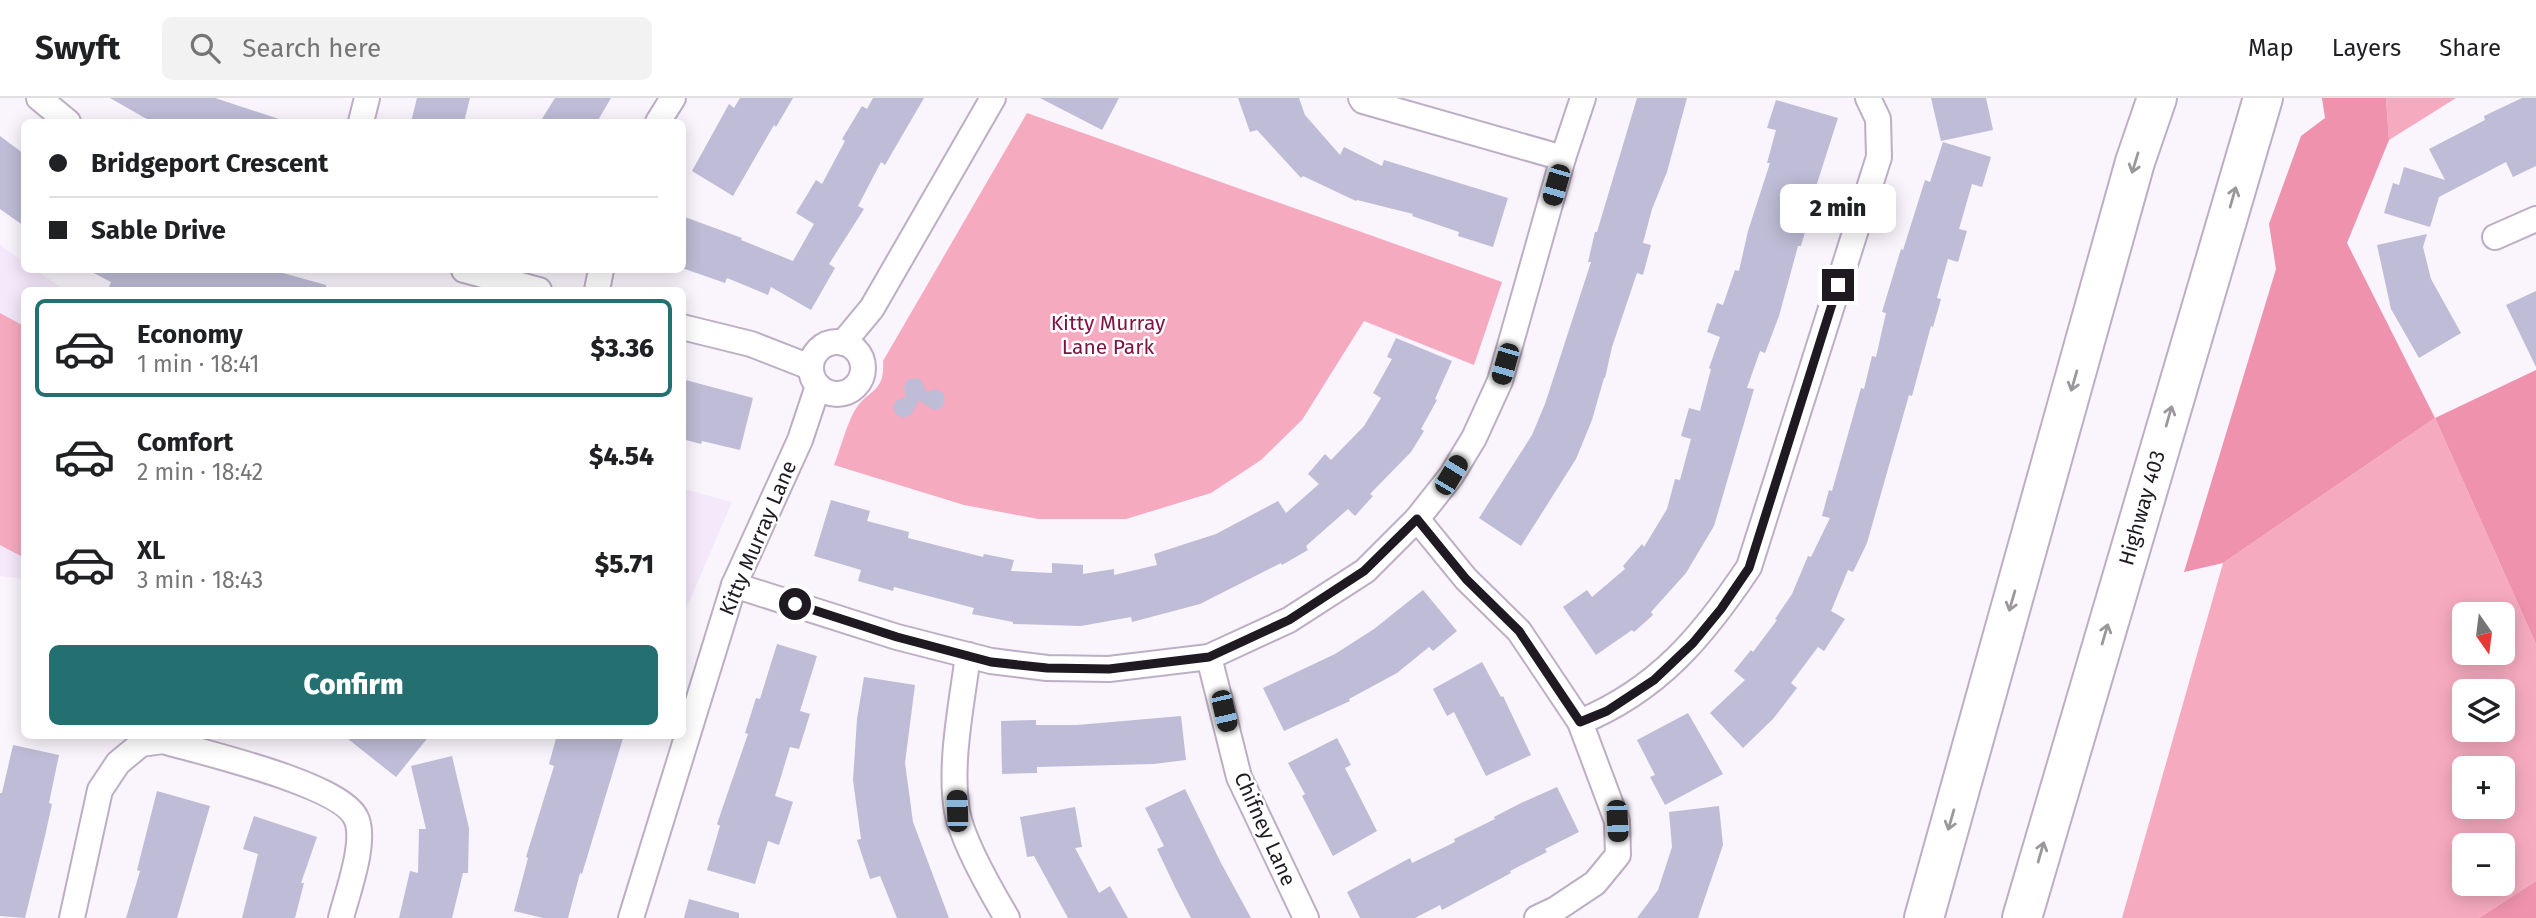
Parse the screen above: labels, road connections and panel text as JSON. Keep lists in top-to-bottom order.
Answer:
{
  "streets": {
    "highway": ["Highway 403"],
    "street": ["Kitty Murray Lane", "Chifney Lane"]
  },
  "parks": ["Kitty Murray Lane Park"],
  "north": "bottom",
  "page": {
    "header": "Swyft",
    "search": "Search here",
    "nav": ["Map", "Layers", "Share"],
    "banner": ["Bridgeport Crescent", "Sable Drive"],
    "bubble": "2 min",
    "list": [
      {
        "name": "Economy",
        "note": "1 min · 18:41",
        "value": "$3.36"
      },
      {
        "name": "Comfort",
        "note": "2 min · 18:42",
        "value": "$4.54"
      },
      {
        "name": "XL",
        "note": "3 min · 18:43",
        "value": "$5.71"
      }
    ],
    "map_buttons": ["+", "−"],
    "buttons": "Confirm"
  }
}
